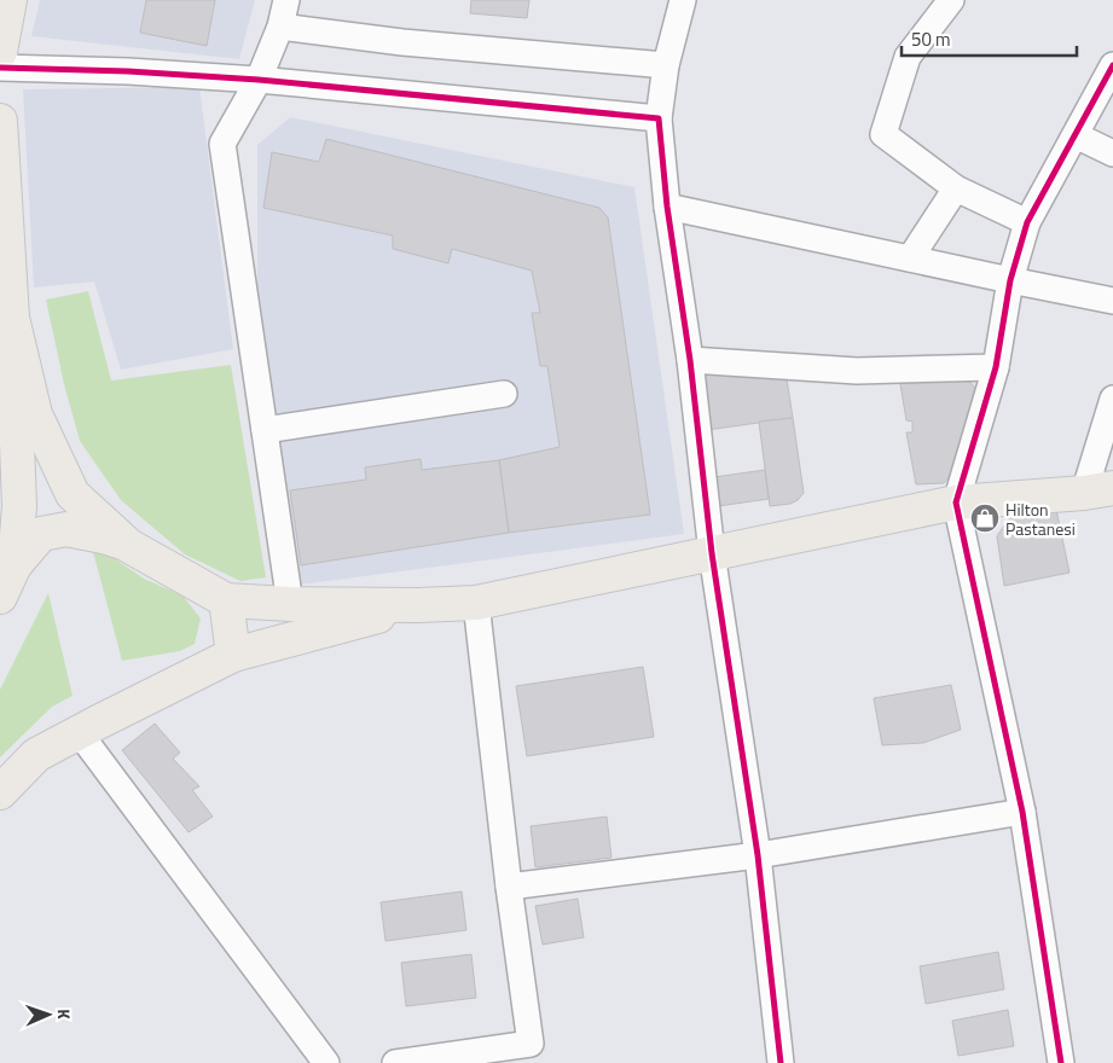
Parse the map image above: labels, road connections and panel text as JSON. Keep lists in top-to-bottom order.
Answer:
{
  "places": {
    "shop": ["Hilton Pastanesi"]
  },
  "scale_bar": "50 m",
  "north": "right"
}
